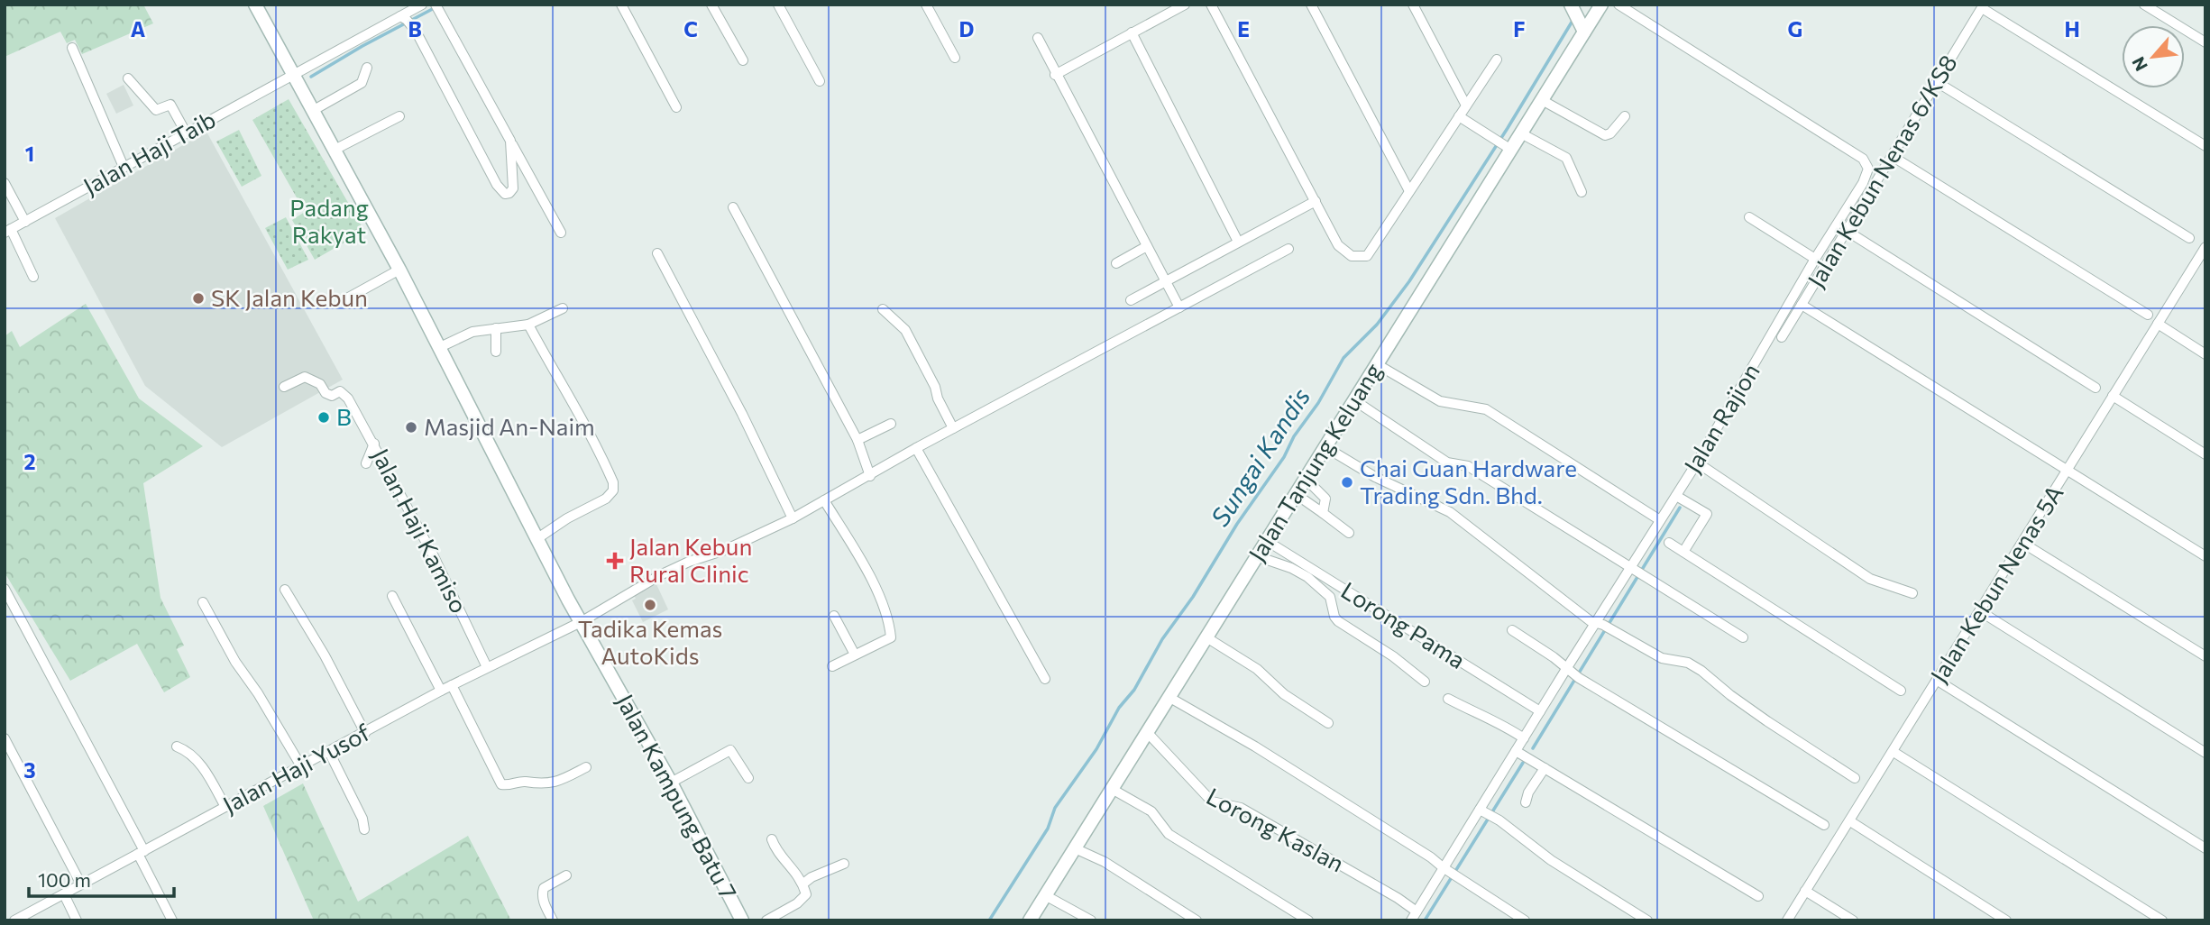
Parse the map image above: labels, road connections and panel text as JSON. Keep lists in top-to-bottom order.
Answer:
{
  "streets": {
    "main road": ["Jalan Tanjung Keluang", "Jalan Kampung Batu 7"],
    "street": [
      "Jalan Haji Taib",
      "Jalan Kebun Nenas 6/KS8",
      "Jalan Rajion",
      "Jalan Haji Kamiso",
      "Jalan Kebun Nenas 5A",
      "Lorong Pama",
      "Jalan Haji Yusof",
      "Lorong Kaslan"
    ]
  },
  "crossings": [
    ["Jalan Haji Taib", "Jalan Kampung Batu 7"],
    ["Jalan Rajion", "Lorong Pama"],
    ["Jalan Rajion", "Lorong Kaslan"],
    ["Jalan Tanjung Keluang", "Lorong Pama"],
    ["Jalan Tanjung Keluang", "Lorong Kaslan"],
    ["Jalan Haji Kamiso", "Jalan Haji Yusof"],
    ["Jalan Haji Yusof", "Jalan Kampung Batu 7"]
  ],
  "water": ["Sungai Kandis"],
  "parks": ["Padang Rakyat"],
  "places": {
    "other": [
      "SK Jalan Kebun",
      "B",
      "Masjid An-Naim",
      "Chai Guan Hardware Trading Sdn. Bhd.",
      "Tadika Kemas AutoKids"
    ],
    "health": ["Jalan Kebun Rural Clinic"]
  },
  "scale_bar": "100 m",
  "north": "bottom left",
  "grid": {
    "columns": [
      "A",
      "B",
      "C",
      "D",
      "E",
      "F",
      "G",
      "H"
    ],
    "rows": ["1", "2", "3"]
  }
}
